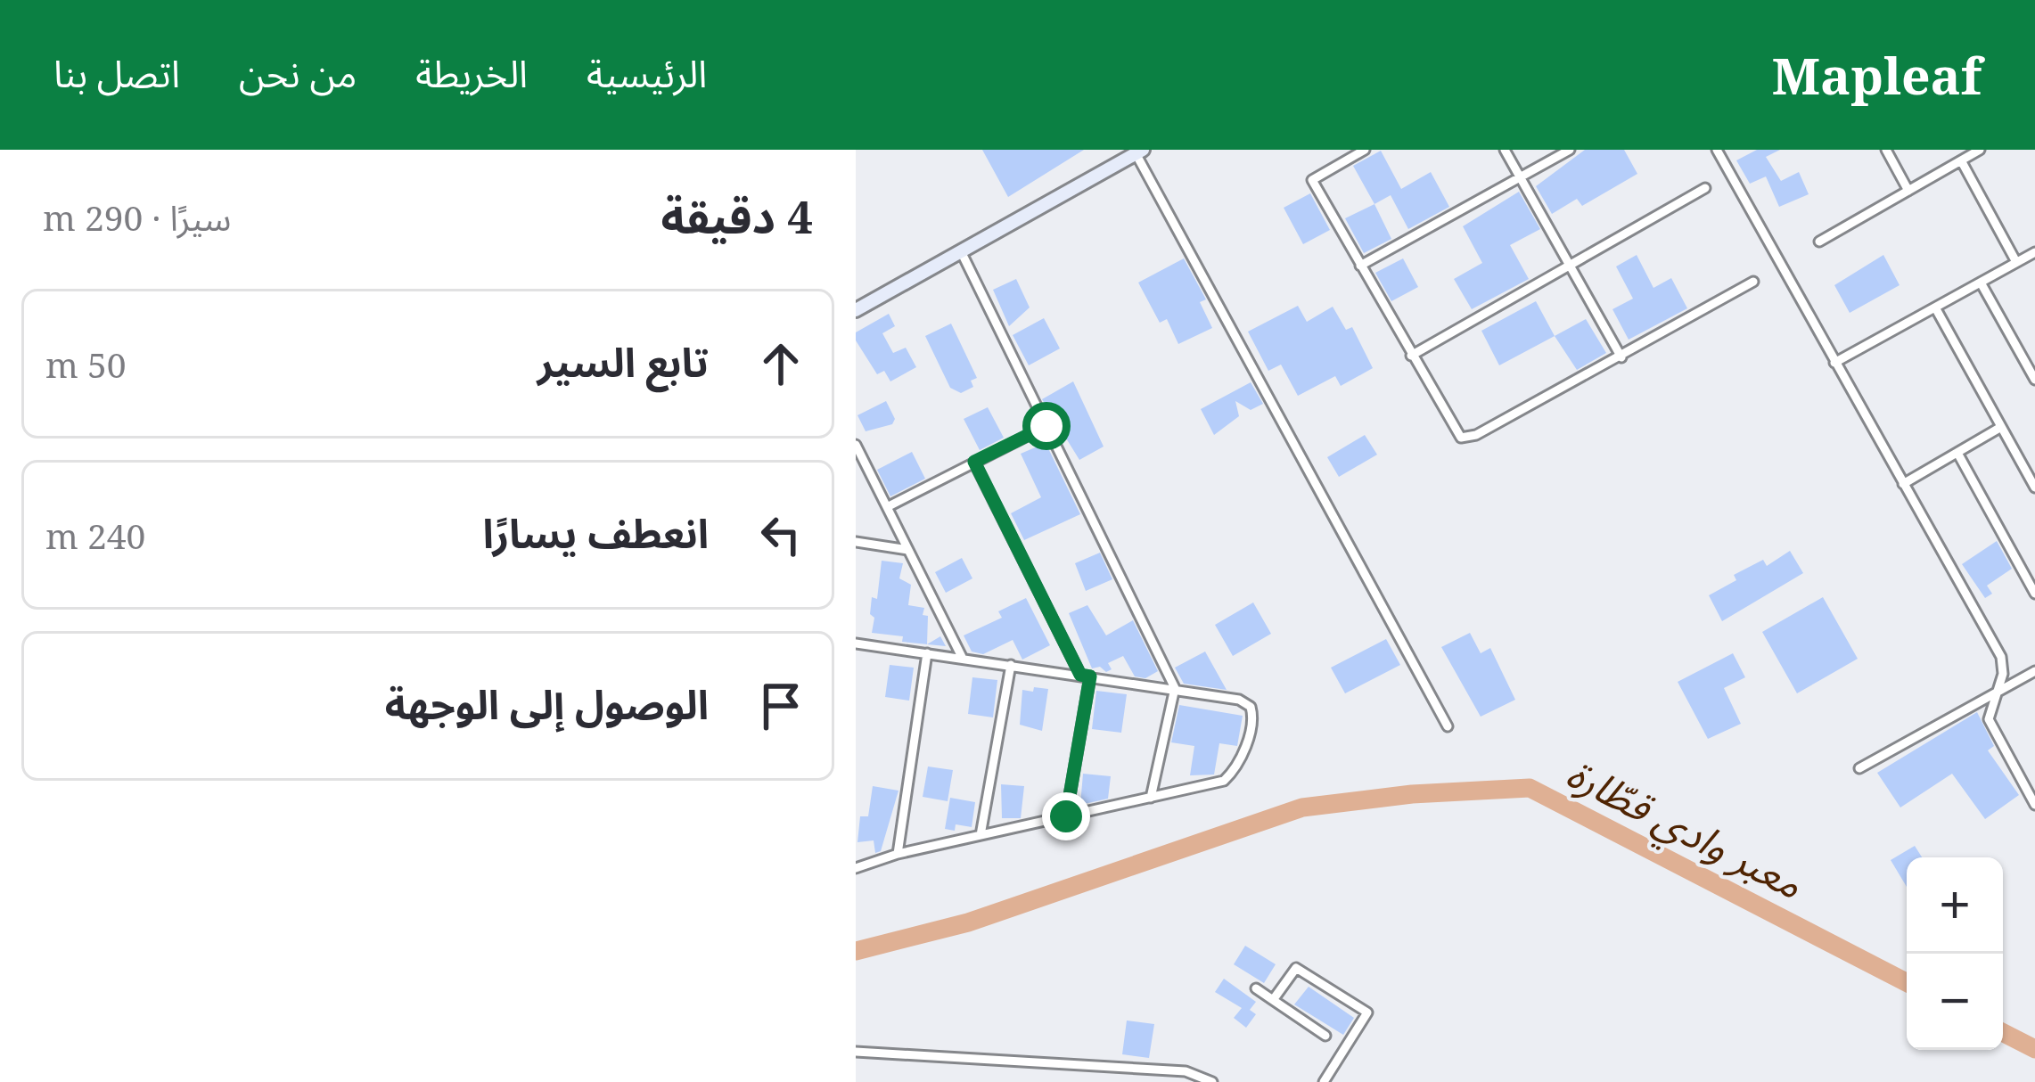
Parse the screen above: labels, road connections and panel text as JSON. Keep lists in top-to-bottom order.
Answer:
{
  "water": ["معبر وادي قطّارة"],
  "page": {
    "header": "Mapleaf",
    "nav": [
      "الرئيسية",
      "الخريطة",
      "من نحن",
      "اتصل بنا"
    ],
    "heading": ["4 دقيقة", "سيرًا · 290 m"],
    "list": [
      ["تابع السير", "50 m"],
      ["انعطف يسارًا", "240 m"],
      "الوصول إلى الوجهة"
    ],
    "map_buttons": ["+", "−"]
  }
}
